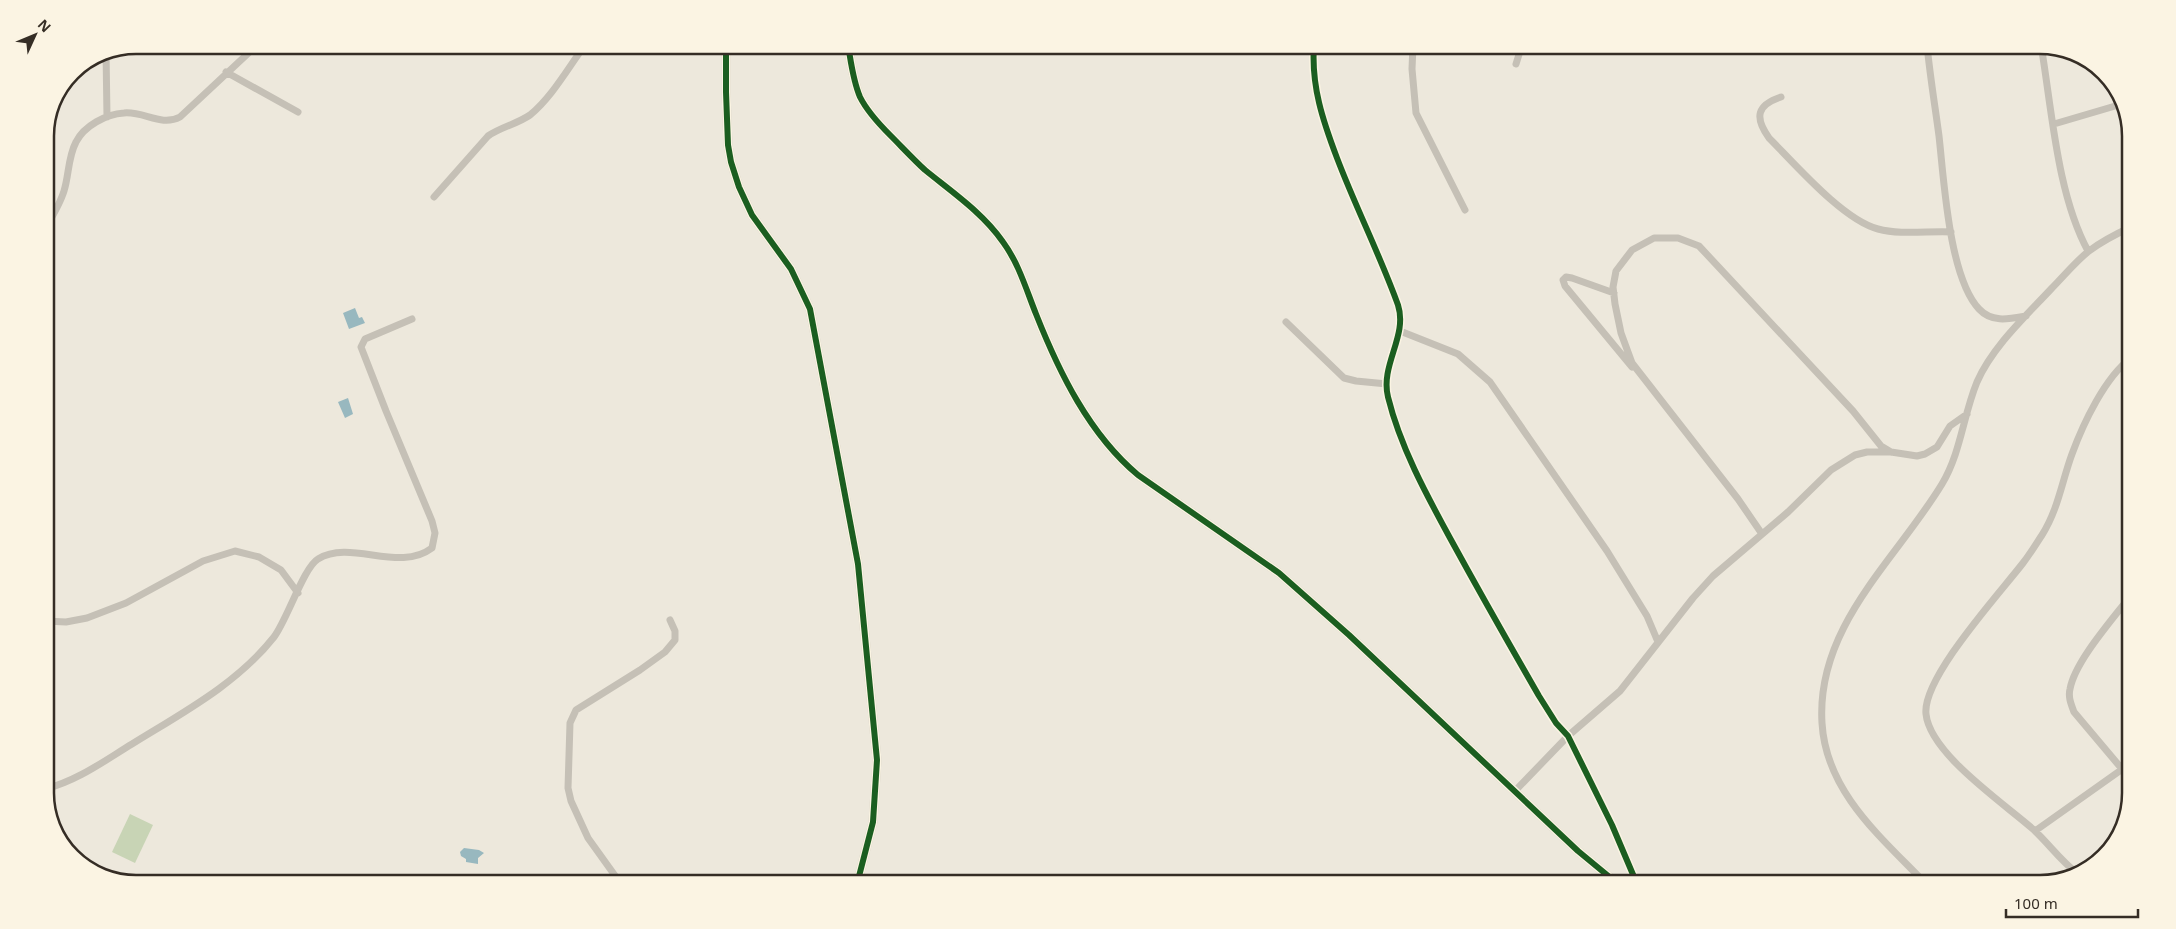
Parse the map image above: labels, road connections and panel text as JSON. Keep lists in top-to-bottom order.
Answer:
{
  "scale_bar": "100 m",
  "north": "top right"
}
